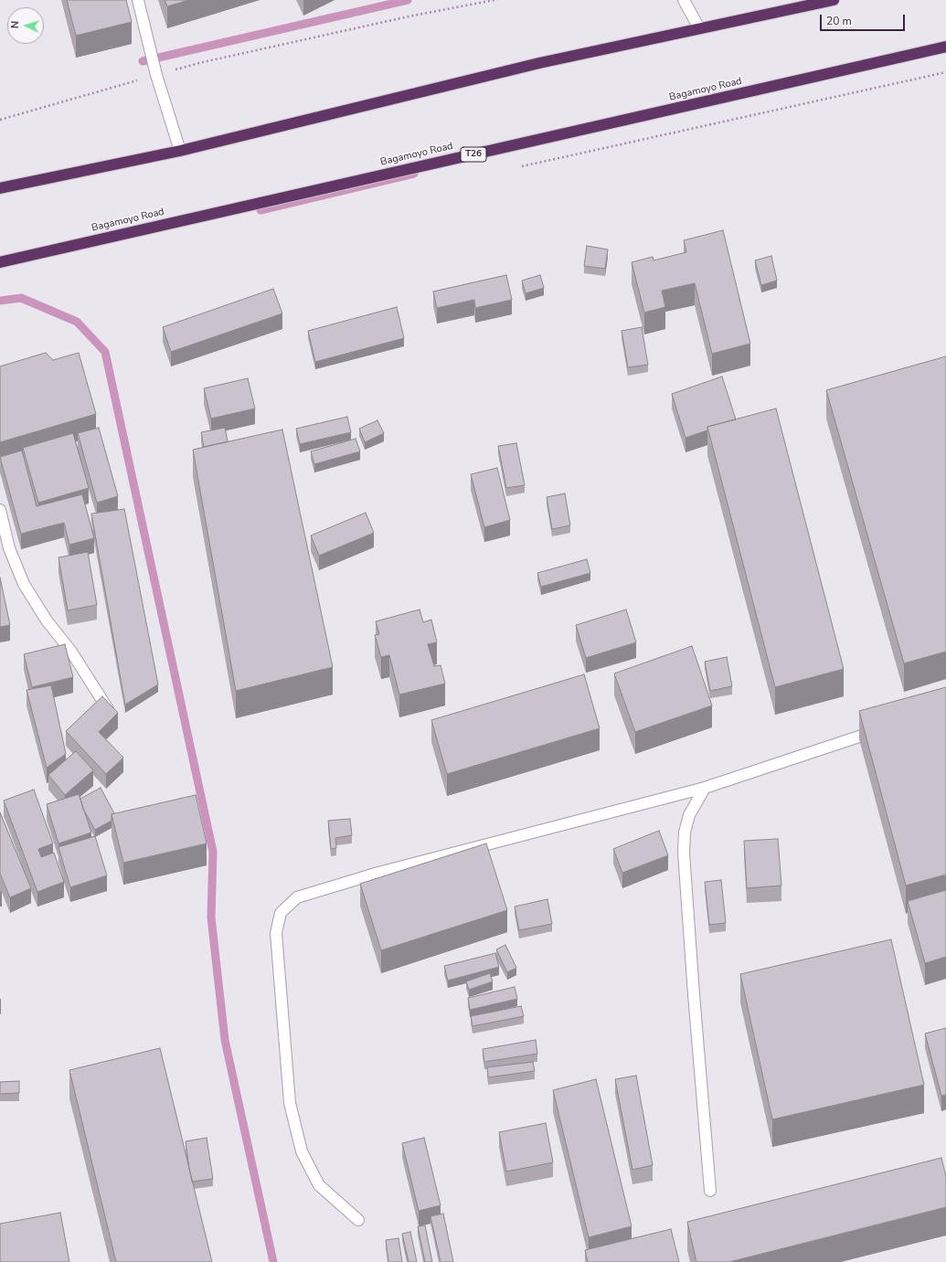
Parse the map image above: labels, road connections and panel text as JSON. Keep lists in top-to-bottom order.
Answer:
{
  "streets": {
    "highway": ["Bagamoyo Road", "T26"]
  },
  "scale_bar": "20 m",
  "north": "left"
}
